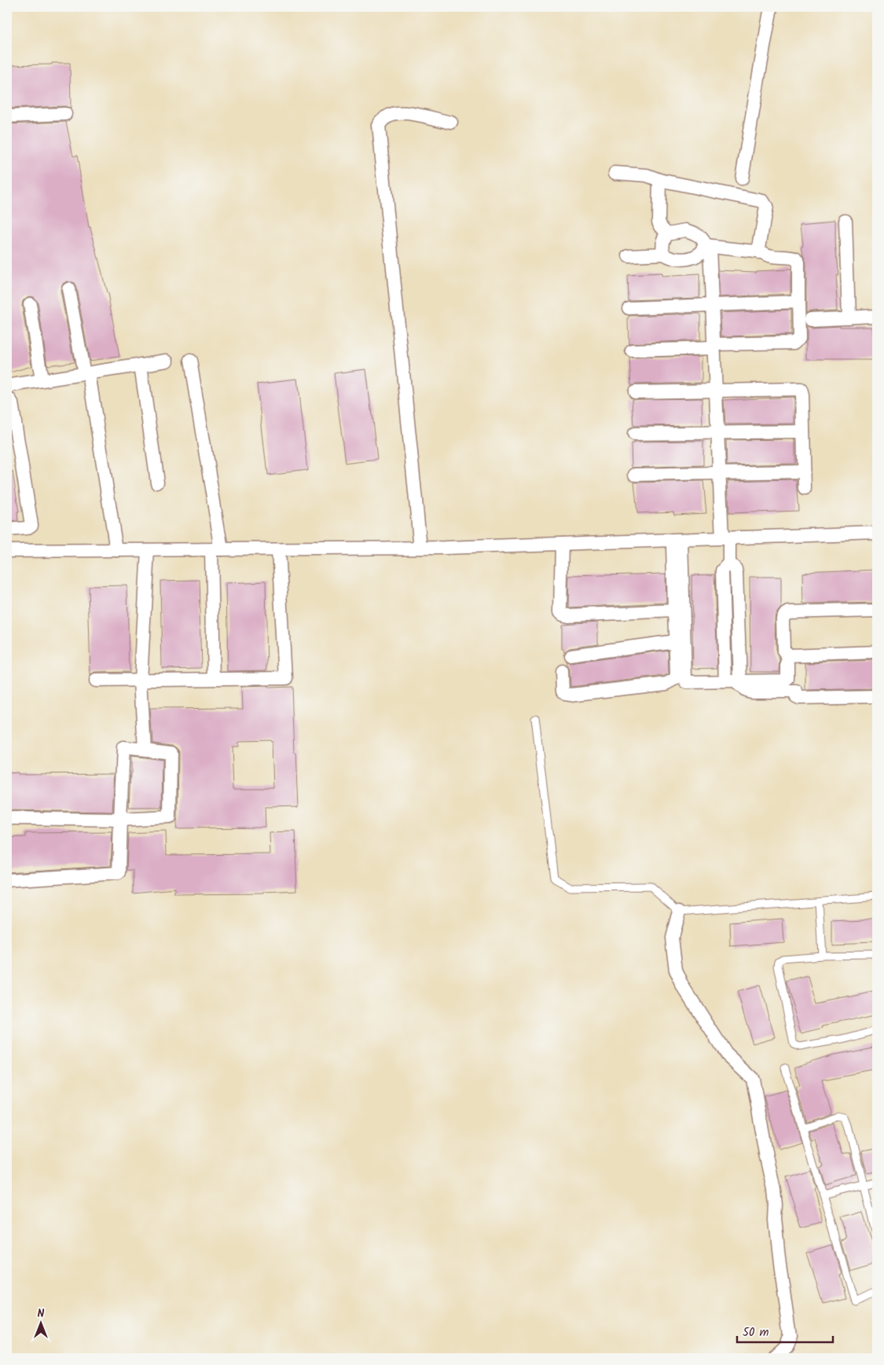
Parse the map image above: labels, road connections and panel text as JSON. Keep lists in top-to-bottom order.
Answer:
{
  "scale_bar": "50 m",
  "north": "top"
}
